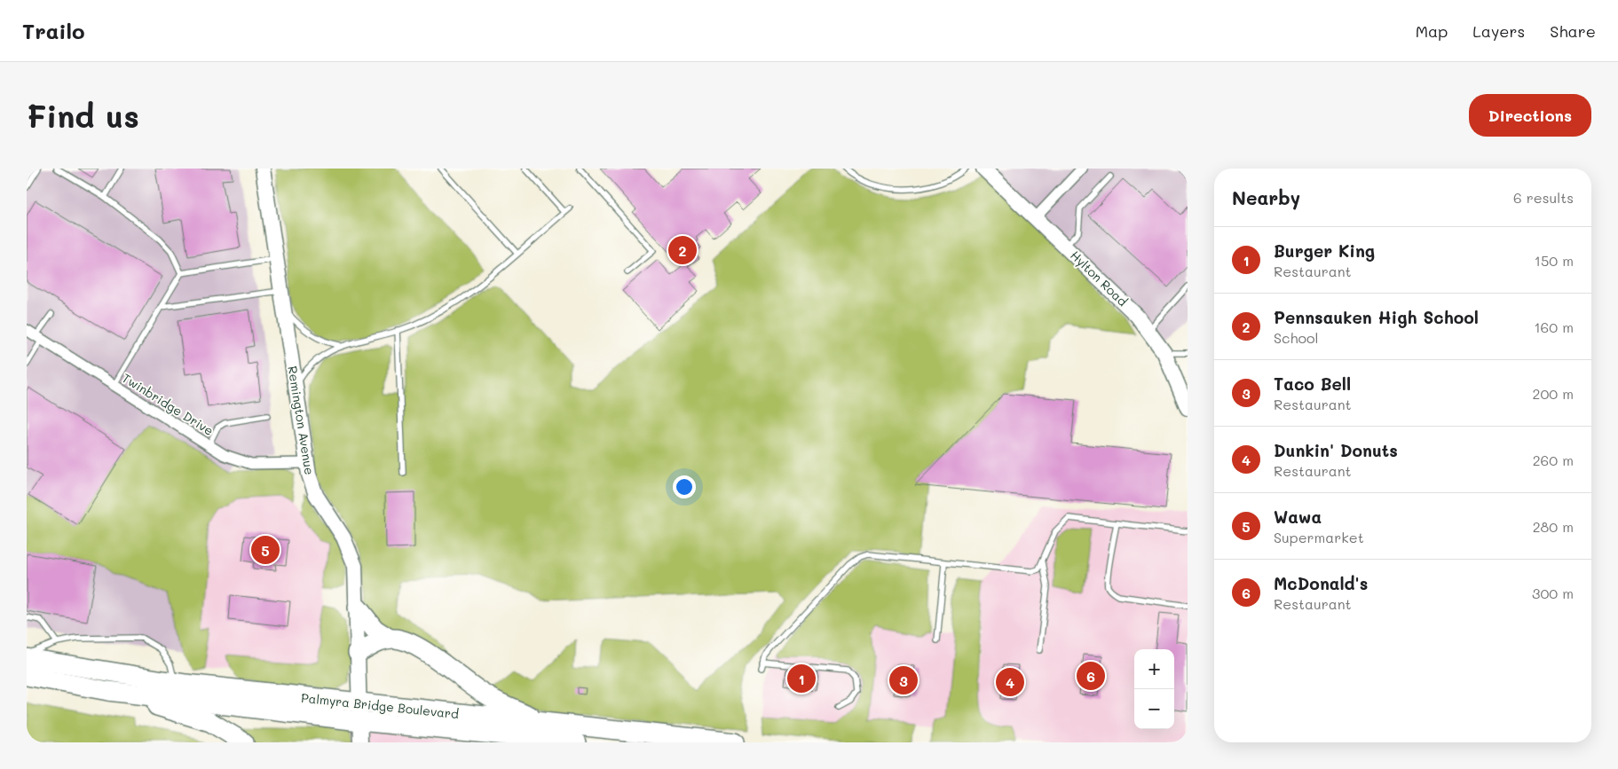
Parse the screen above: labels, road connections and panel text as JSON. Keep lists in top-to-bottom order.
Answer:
{
  "streets": {
    "highway": ["Palmyra Bridge Boulevard"],
    "street": ["Hylton Road", "Twinbridge Drive", "Remington Avenue"]
  },
  "crossings": [
    ["Twinbridge Drive", "Remington Avenue"],
    ["Remington Avenue", "Palmyra Bridge Boulevard"]
  ],
  "page": {
    "header": "Trailo",
    "nav": ["Map", "Layers", "Share"],
    "buttons": "Directions",
    "title": "Find us",
    "heading": ["Nearby", "6 results"],
    "list": [
      {
        "mark": "1",
        "name": "Burger King",
        "note": "Restaurant",
        "value": "150 m"
      },
      {
        "mark": "2",
        "name": "Pennsauken High School",
        "note": "School",
        "value": "160 m"
      },
      {
        "mark": "3",
        "name": "Taco Bell",
        "note": "Restaurant",
        "value": "200 m"
      },
      {
        "mark": "4",
        "name": "Dunkin' Donuts",
        "note": "Restaurant",
        "value": "260 m"
      },
      {
        "mark": "5",
        "name": "Wawa",
        "note": "Supermarket",
        "value": "280 m"
      },
      {
        "mark": "6",
        "name": "McDonald's",
        "note": "Restaurant",
        "value": "300 m"
      }
    ],
    "pins": [
      "2",
      "5",
      "6",
      "1",
      "3",
      "4"
    ],
    "map_buttons": ["+", "−"]
  }
}
